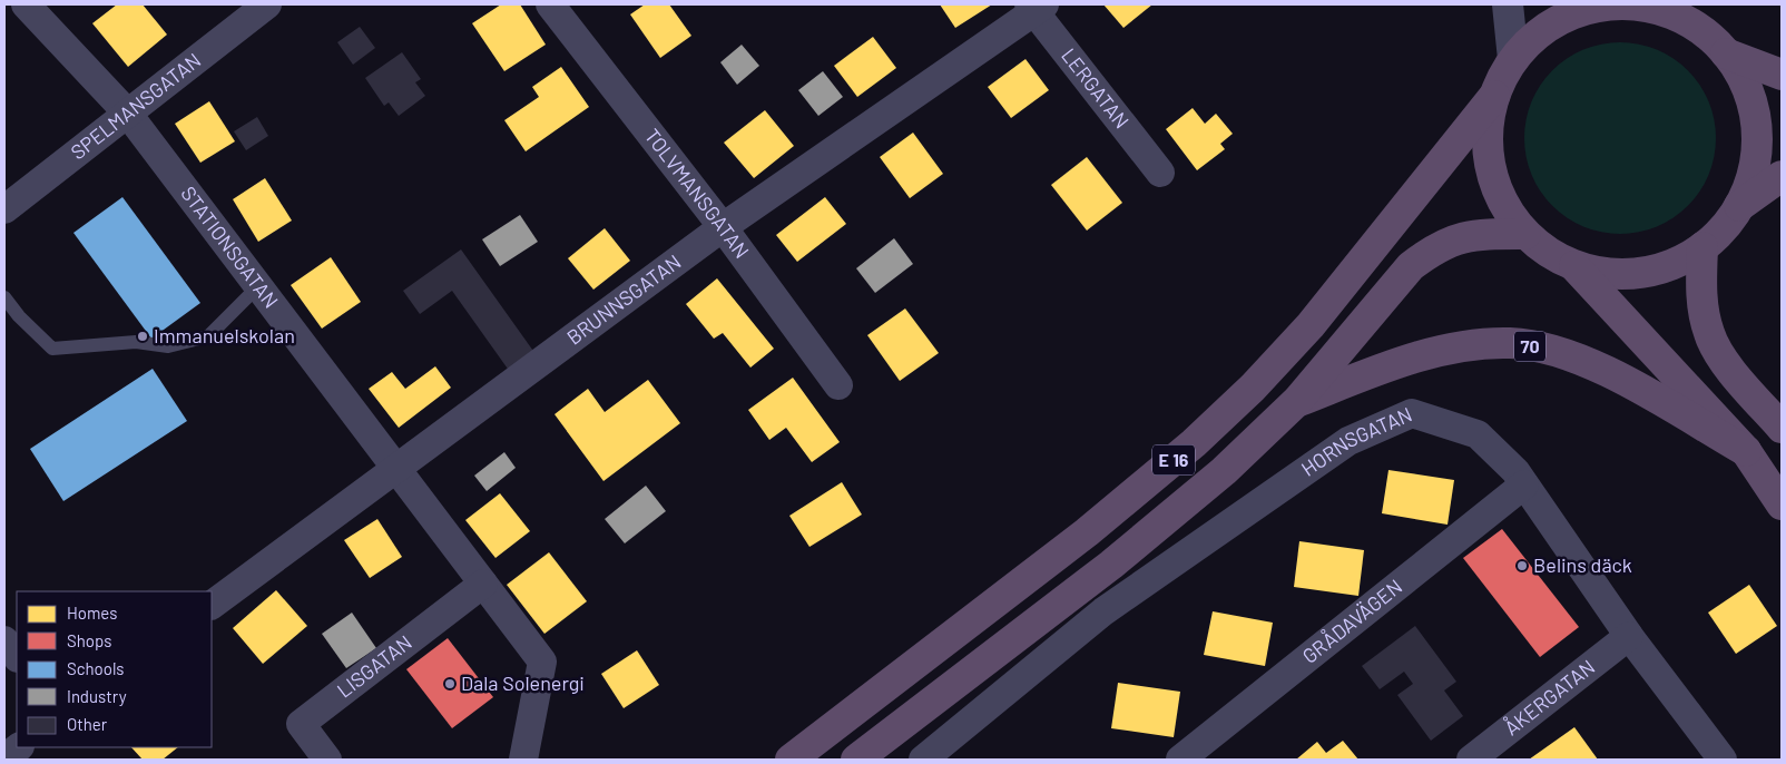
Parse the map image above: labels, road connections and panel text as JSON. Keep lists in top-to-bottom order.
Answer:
{
  "streets": {
    "highway": ["70", "E 16"],
    "street": [
      "LERGATAN",
      "SPELMANSGATAN",
      "TOLVMANSGATAN",
      "STATIONSGATAN",
      "BRUNNSGATAN",
      "HORNSGATAN",
      "GRÅDAVÄGEN",
      "LISGATAN",
      "ÅKERGATAN"
    ]
  },
  "crossings": [
    ["LERGATAN", "BRUNNSGATAN"],
    ["SPELMANSGATAN", "STATIONSGATAN"],
    ["TOLVMANSGATAN", "BRUNNSGATAN"],
    ["STATIONSGATAN", "BRUNNSGATAN"],
    ["STATIONSGATAN", "LISGATAN"],
    ["70", "E 16"],
    ["HORNSGATAN", "GRÅDAVÄGEN"],
    ["HORNSGATAN", "ÅKERGATAN"]
  ],
  "places": ["Immanuelskolan", "Belins däck", "Dala Solenergi"],
  "legend": [
    "Homes",
    "Shops",
    "Schools",
    "Industry",
    "Other"
  ]
}
